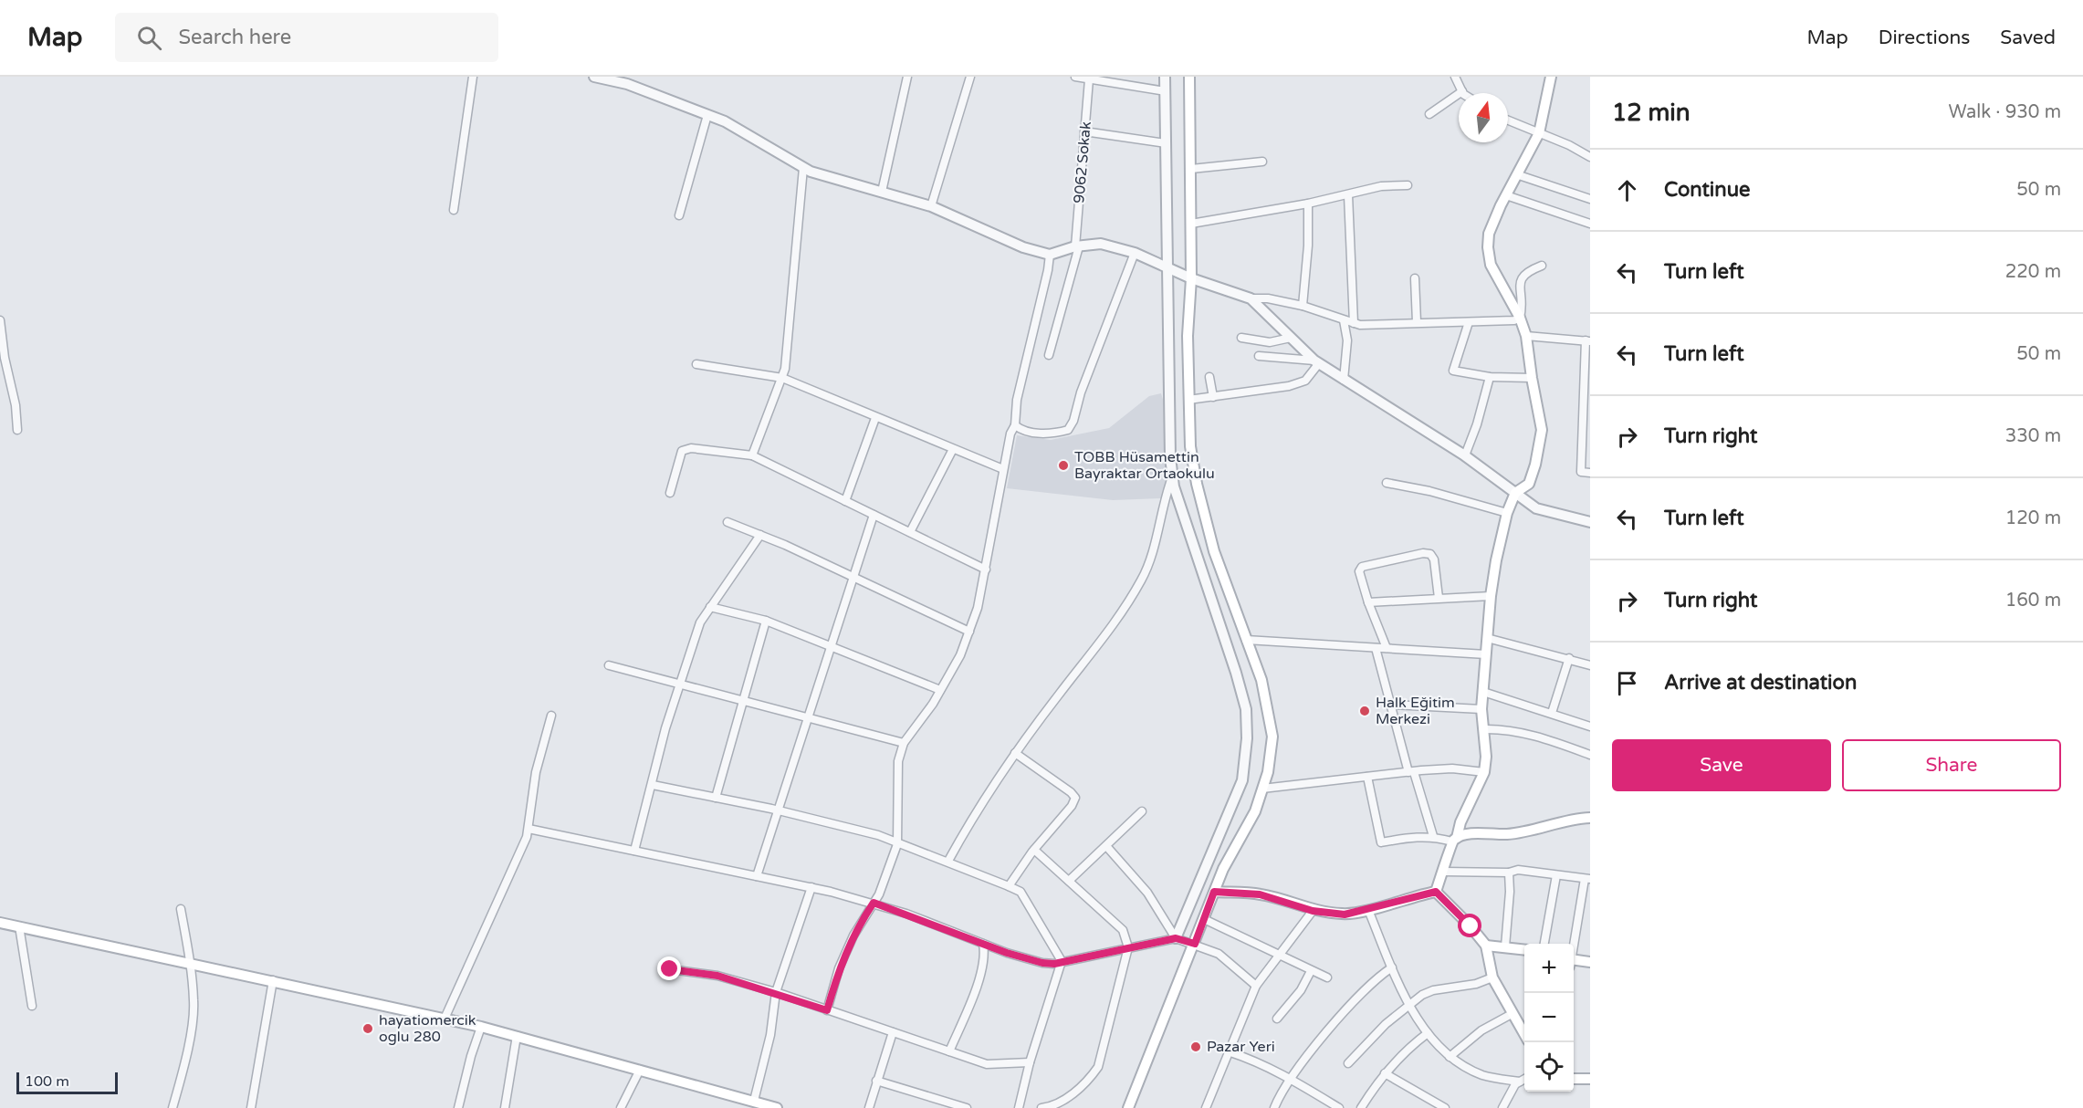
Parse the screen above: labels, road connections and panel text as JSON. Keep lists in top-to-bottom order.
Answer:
{
  "streets": {
    "street": ["9062 Sokak"]
  },
  "places": [
    "TOBB Hüsamettin Bayraktar Ortaokulu",
    "Halk Eğitim Merkezi",
    "hayatiomercik oglu 280",
    "Pazar Yeri"
  ],
  "scale_bar": "100 m",
  "north": "top",
  "page": {
    "header": "Map",
    "search": "Search here",
    "nav": ["Map", "Directions", "Saved"],
    "heading": ["12 min", "Walk · 930 m"],
    "list": [
      ["Continue", "50 m"],
      ["Turn left", "220 m"],
      ["Turn left", "50 m"],
      ["Turn right", "330 m"],
      ["Turn left", "120 m"],
      ["Turn right", "160 m"],
      "Arrive at destination"
    ],
    "buttons": ["Save", "Share"],
    "map_buttons": ["+", "−"],
    "scale": "100 m"
  }
}
